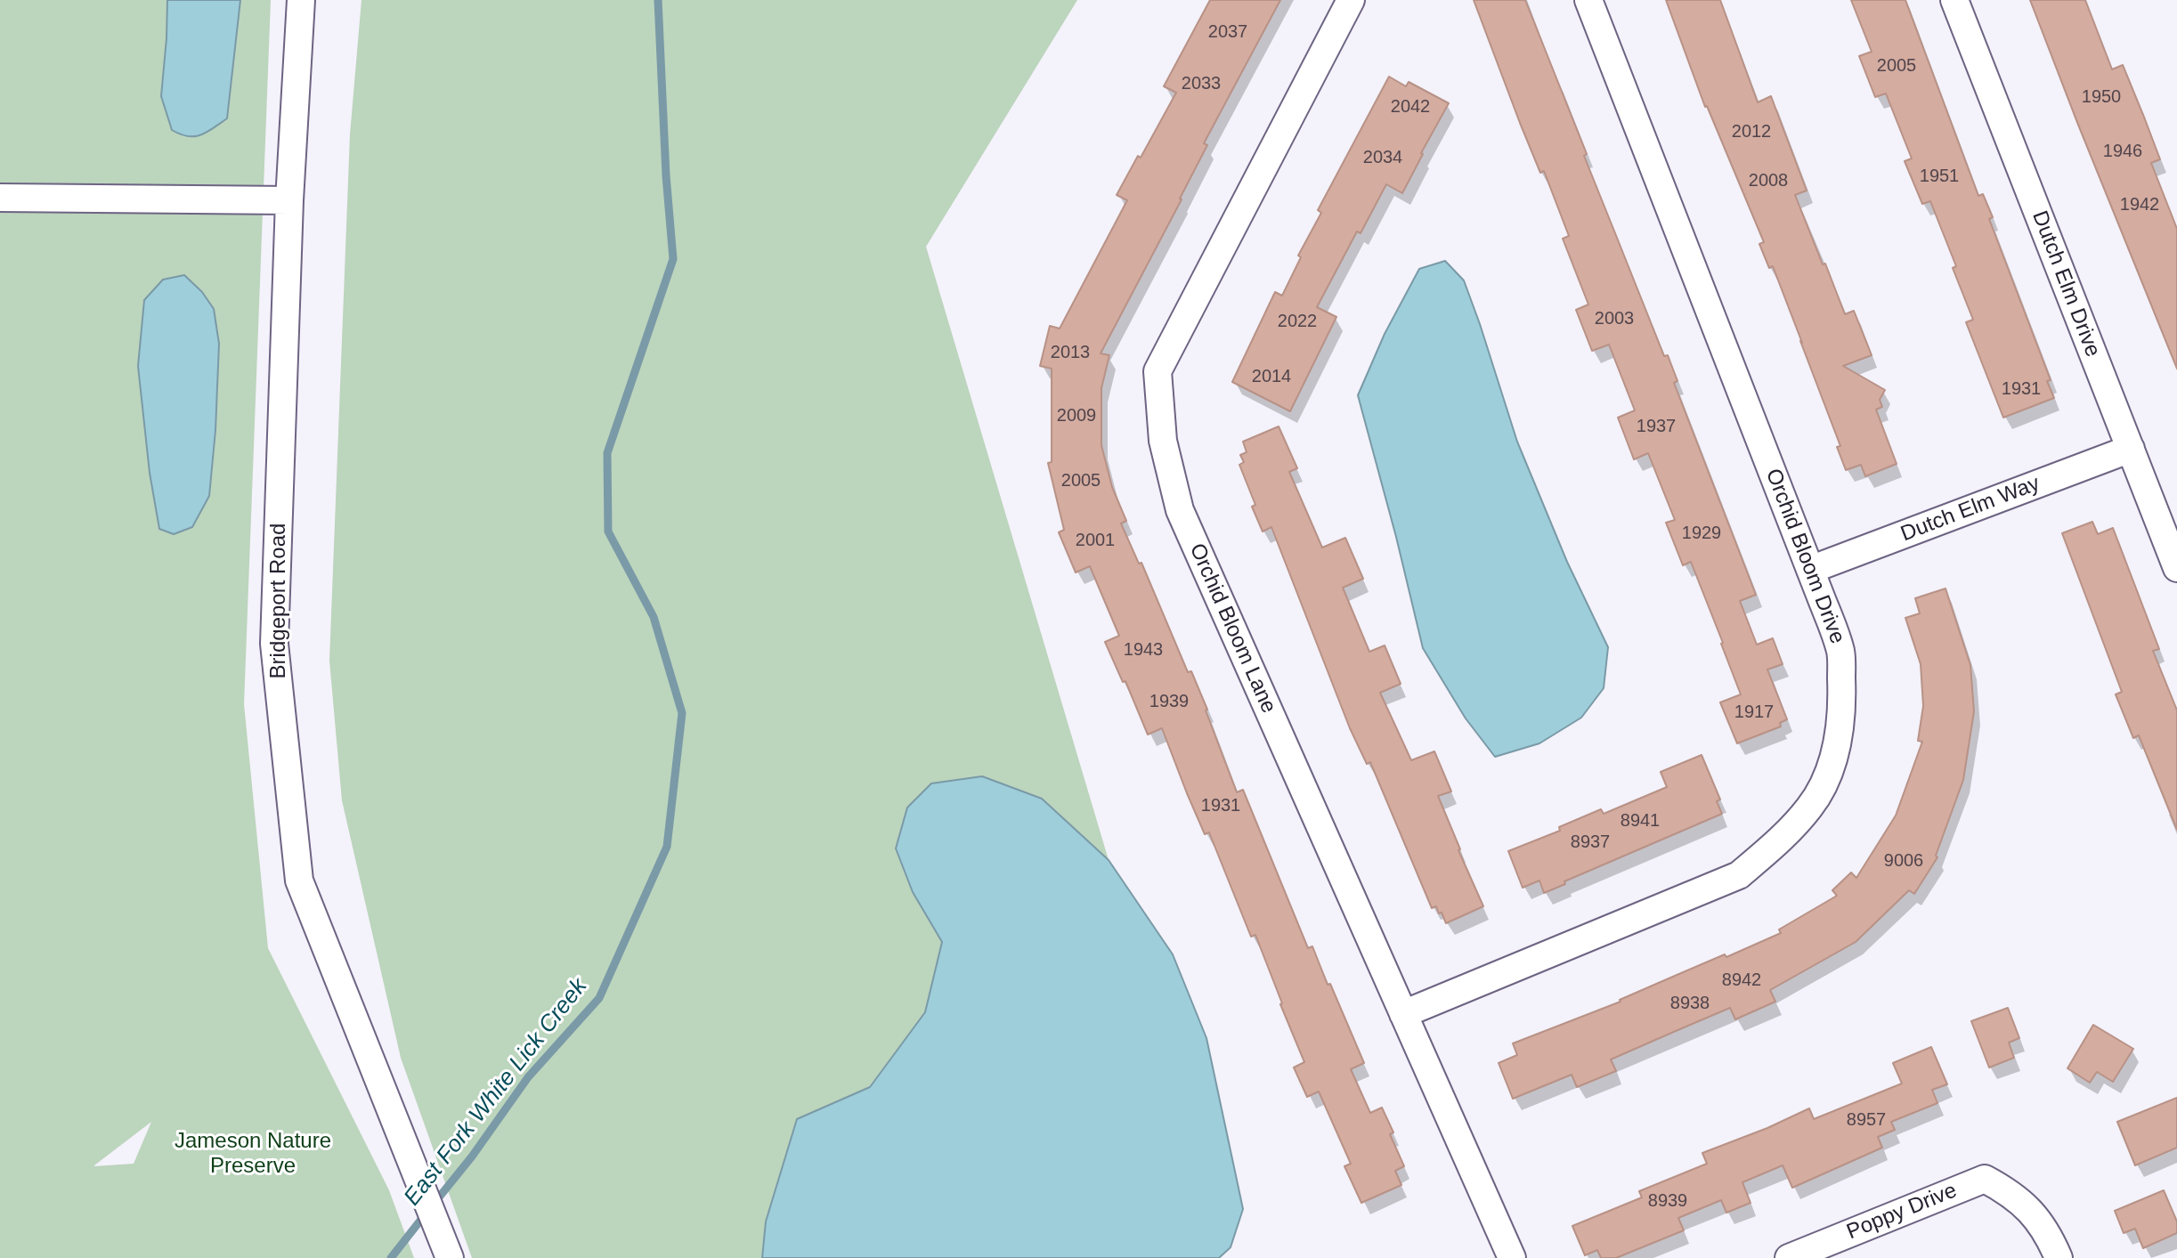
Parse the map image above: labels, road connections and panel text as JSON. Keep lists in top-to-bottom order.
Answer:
{
  "streets": {
    "street": [
      "Dutch Elm Drive",
      "Dutch Elm Way",
      "Orchid Bloom Drive",
      "Bridgeport Road",
      "Orchid Bloom Lane",
      "Poppy Drive"
    ]
  },
  "crossings": [
    ["Dutch Elm Drive", "Dutch Elm Way"],
    ["Dutch Elm Way", "Orchid Bloom Drive"],
    ["Orchid Bloom Drive", "Orchid Bloom Lane"]
  ],
  "water": ["East Fork White Lick Creek"],
  "parks": ["Jameson Nature Preserve"],
  "house_numbers": [
    "2037",
    "2005",
    "2033",
    "1950",
    "2042",
    "2012",
    "1946",
    "2034",
    "1951",
    "2008",
    "1942",
    "2003",
    "2022",
    "2013",
    "2014",
    "1931",
    "2009",
    "1937",
    "2005",
    "1929",
    "2001",
    "1943",
    "1939",
    "1917",
    "1931",
    "8941",
    "8937",
    "9006",
    "8942",
    "8938",
    "8957",
    "8939"
  ]
}
